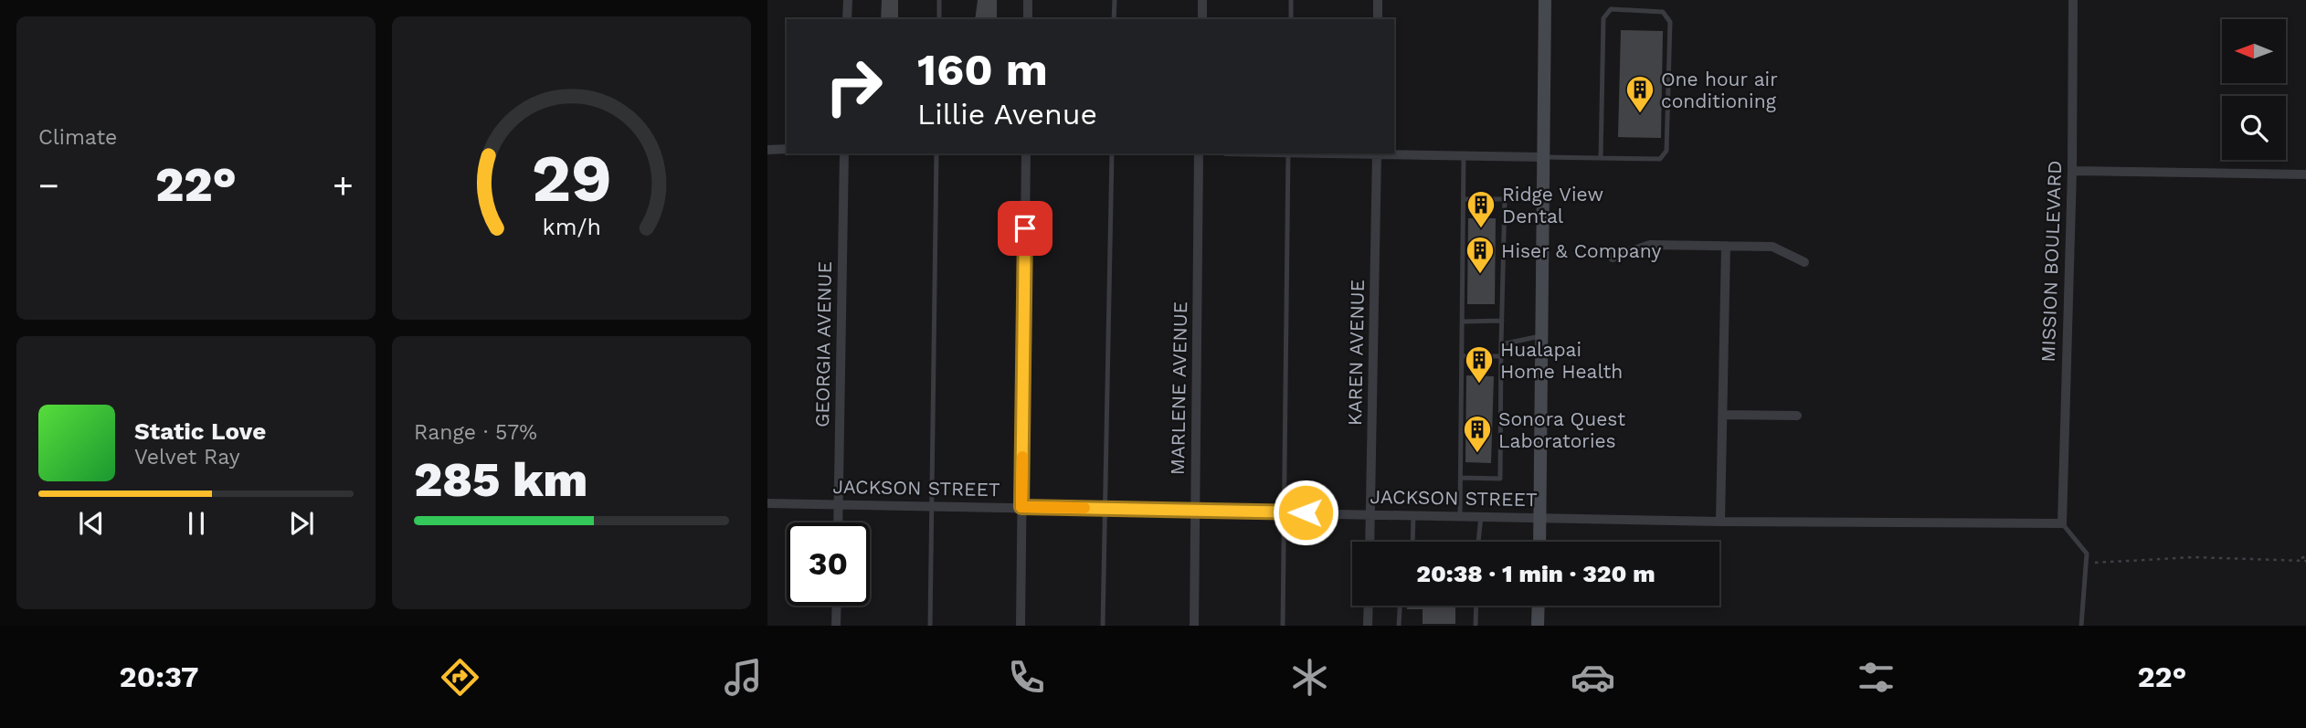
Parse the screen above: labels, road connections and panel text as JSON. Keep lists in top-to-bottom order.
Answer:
{
  "streets": {
    "street": [
      "MISSION BOULEVARD",
      "GEORGIA AVENUE",
      "KAREN AVENUE",
      "MARLENE AVENUE",
      "JACKSON STREET"
    ]
  },
  "crossings": [
    ["MISSION BOULEVARD", "JACKSON STREET"],
    ["GEORGIA AVENUE", "JACKSON STREET"],
    ["KAREN AVENUE", "JACKSON STREET"],
    ["MARLENE AVENUE", "JACKSON STREET"]
  ],
  "places": {
    "building": [
      "One hour air conditioning",
      "Ridge View Dental",
      "Hiser & Company",
      "Hualapai Home Health",
      "Sonora Quest Laboratories"
    ]
  },
  "north": "left",
  "page": {
    "tile": [
      "Climate",
      ["Range · 57%", "285 km"]
    ],
    "turn": ["160 m", "Lillie Avenue"],
    "heat": ["−", "22°", "+"],
    "song": ["Static Love", "Velvet Ray"],
    "limit": "30",
    "trip": "20:38 · 1 min · 320 m",
    "tabs": ["20:37", "22°"],
    "gauge": ["29", "km/h"]
  }
}
